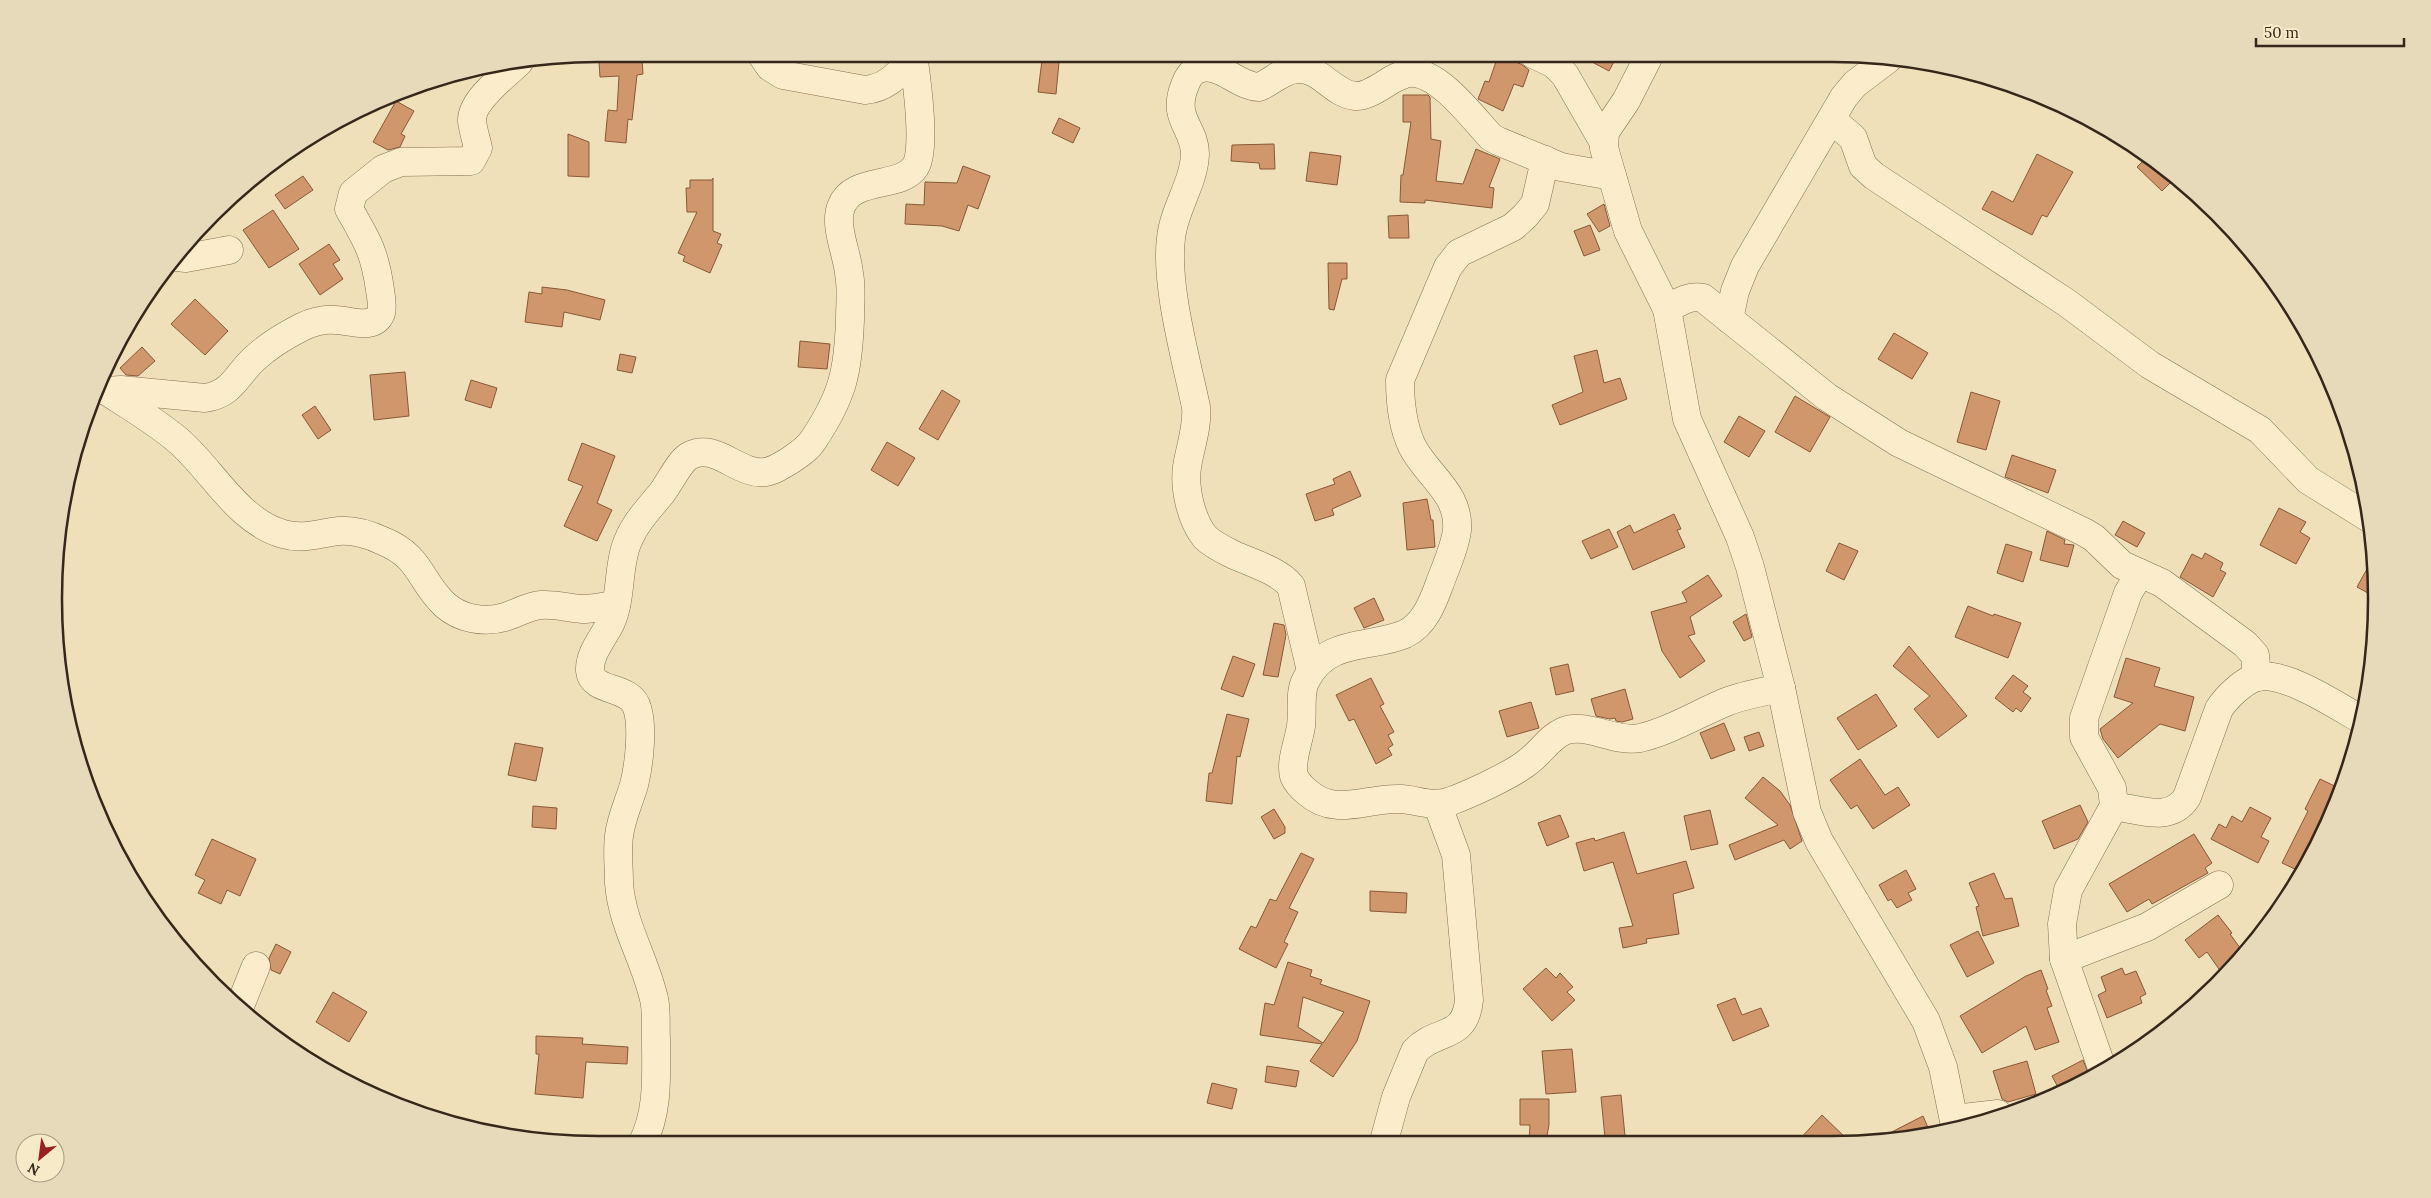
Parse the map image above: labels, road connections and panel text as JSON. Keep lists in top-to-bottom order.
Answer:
{
  "scale_bar": "50 m",
  "north": "bottom left"
}
